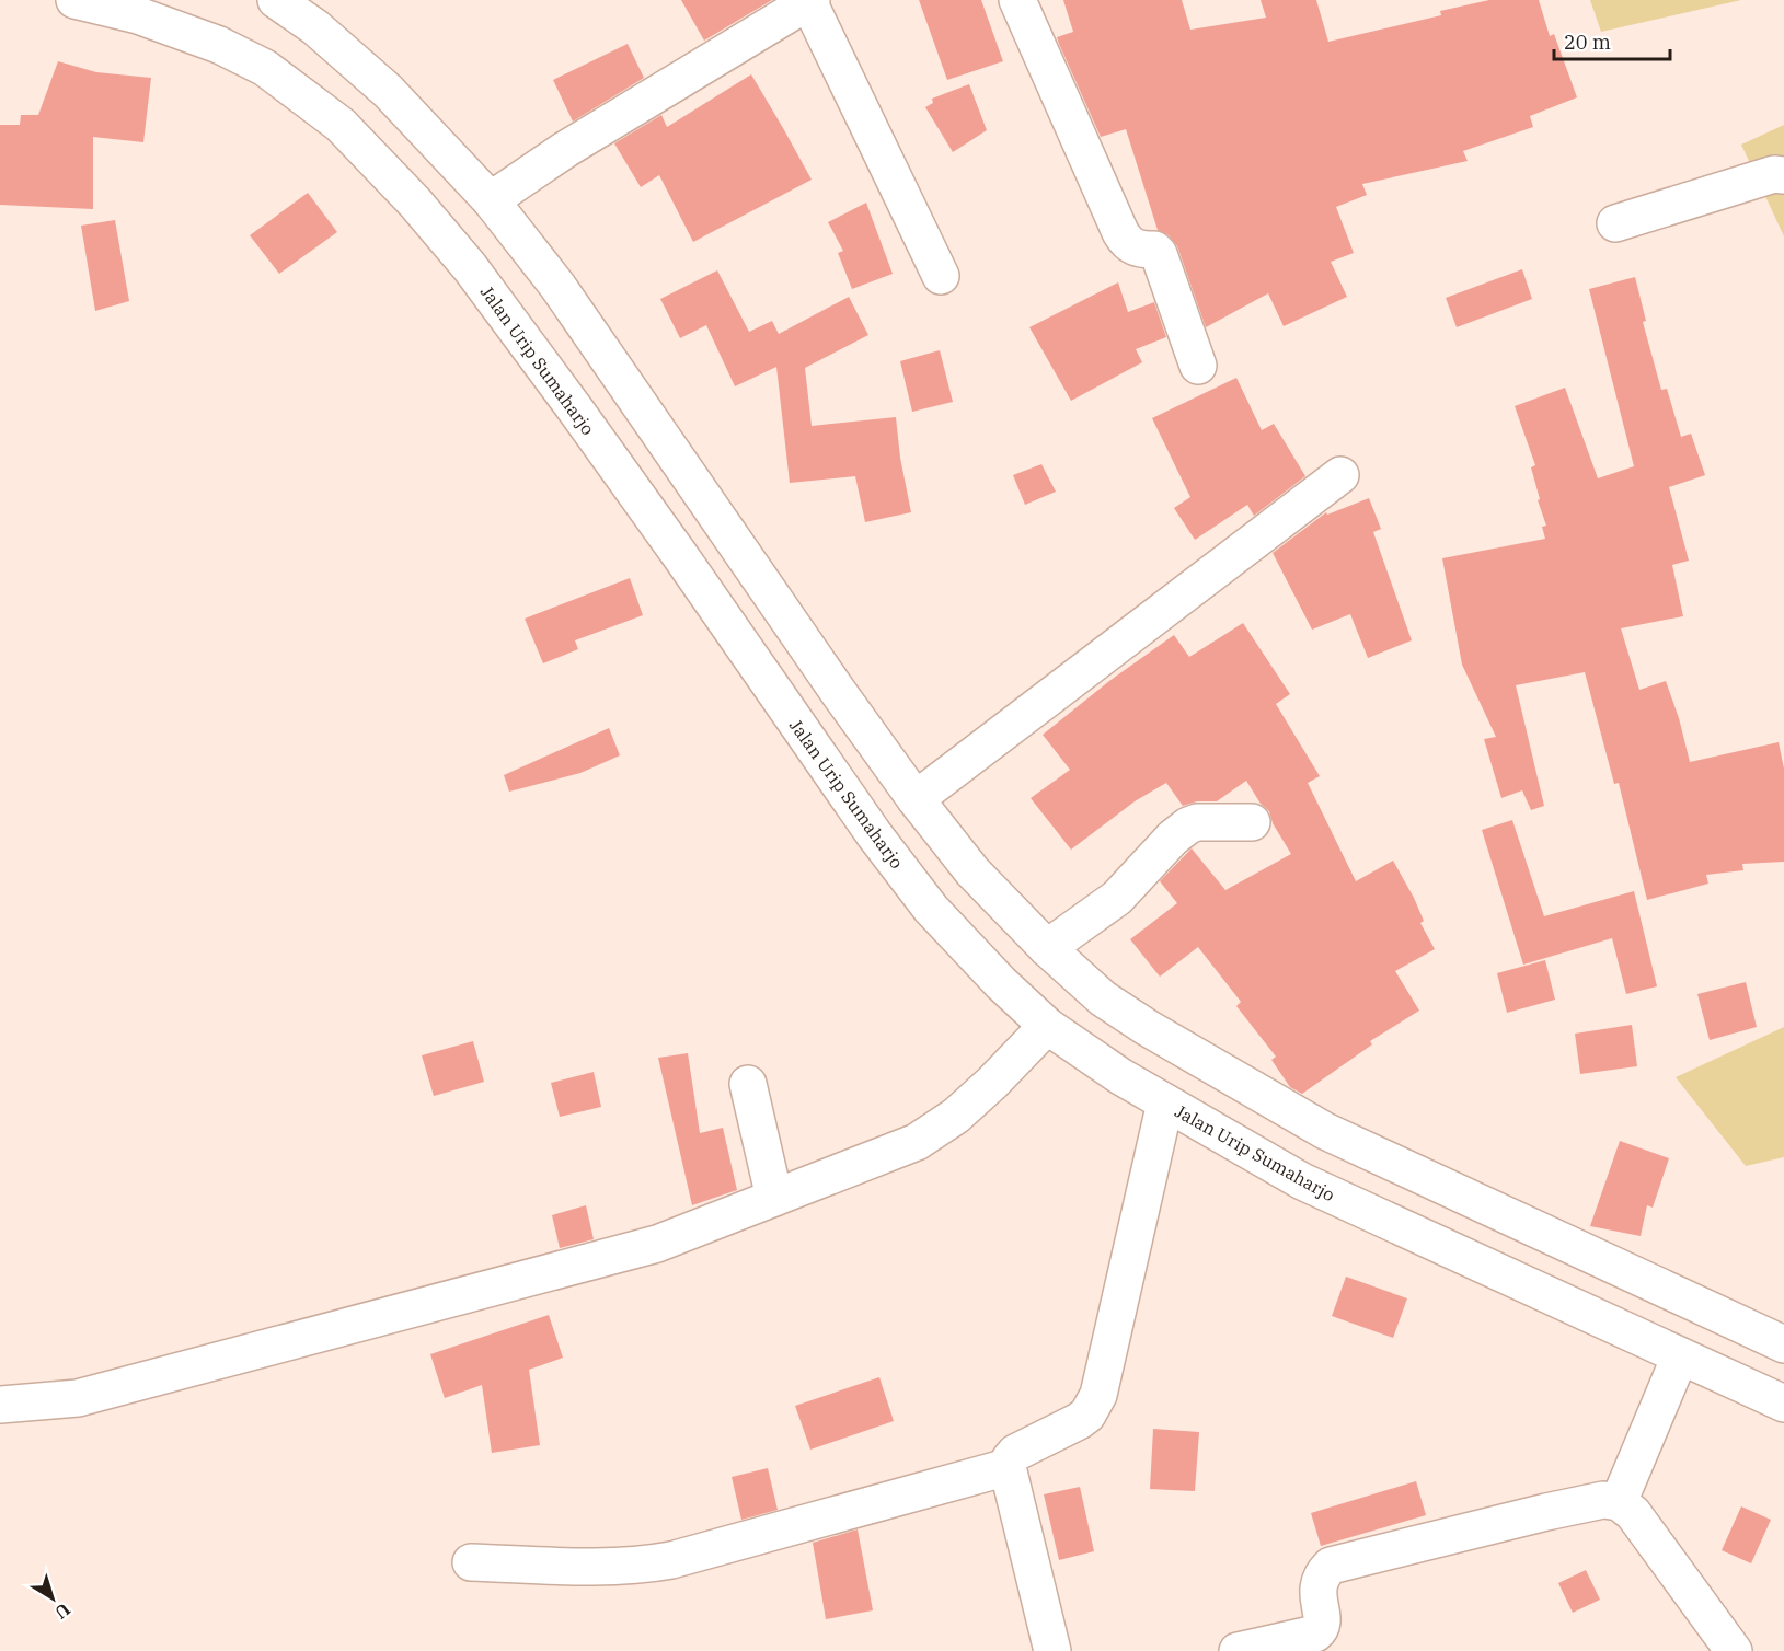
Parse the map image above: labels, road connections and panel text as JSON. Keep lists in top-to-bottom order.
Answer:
{
  "streets": {
    "main road": ["Jalan Urip Sumaharjo"]
  },
  "scale_bar": "20 m",
  "north": "bottom right"
}
